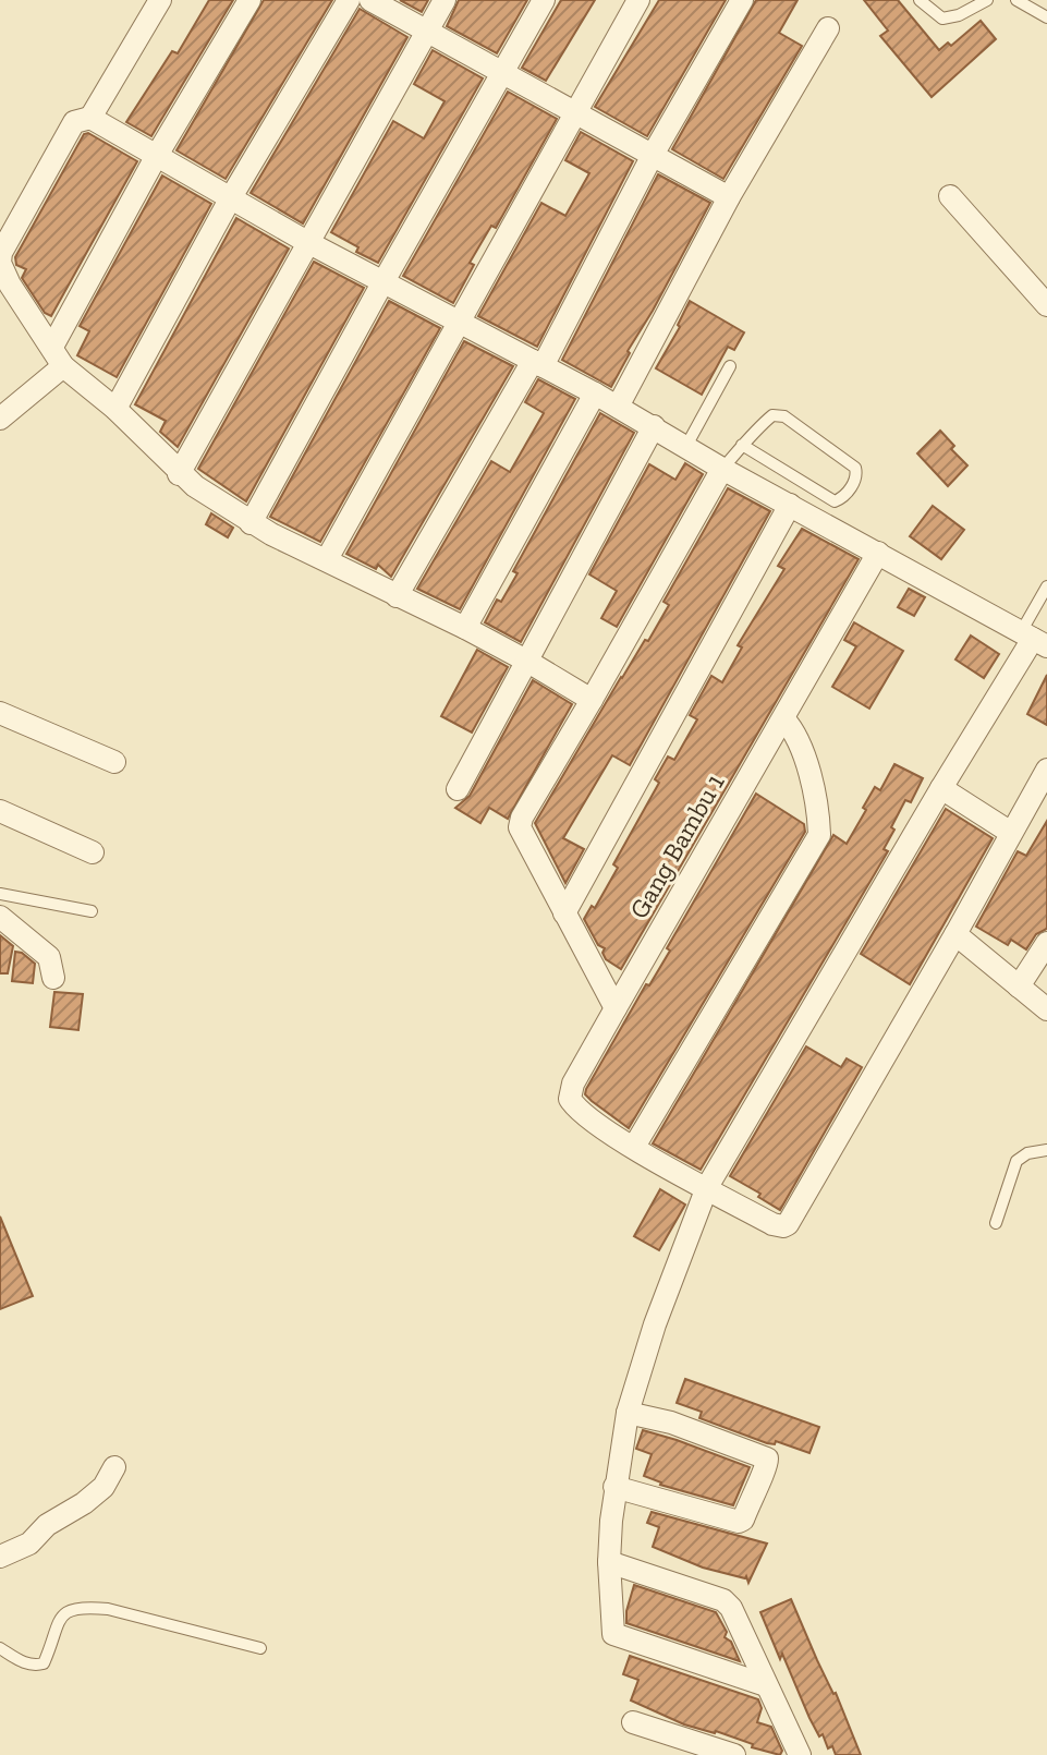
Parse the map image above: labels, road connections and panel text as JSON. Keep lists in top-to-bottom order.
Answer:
{
  "streets": {
    "street": ["Gang Bambu 1"]
  }
}
